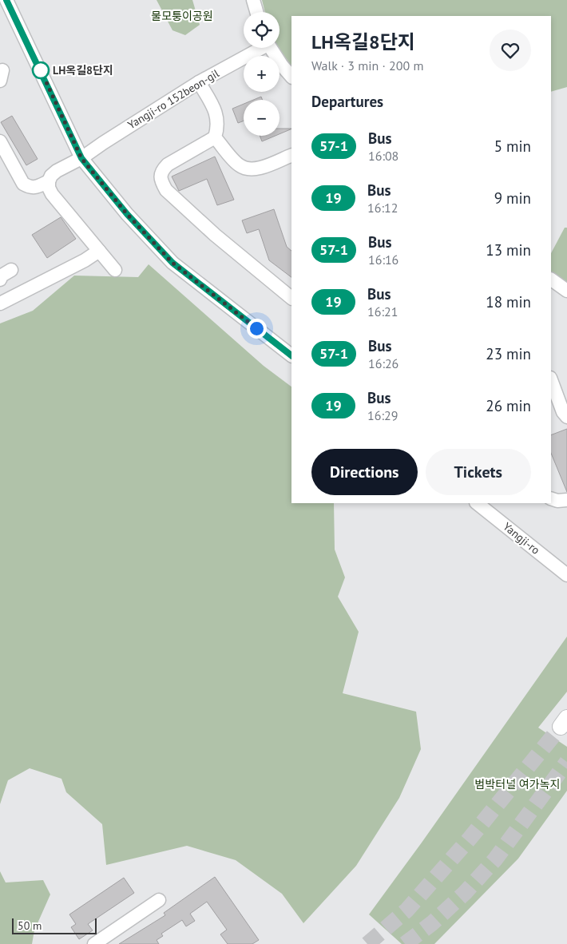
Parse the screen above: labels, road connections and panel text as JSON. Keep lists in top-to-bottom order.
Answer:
{
  "streets": {
    "street": ["Yangji-ro 152beon-gil", "Yangji-ro"]
  },
  "parks": ["물모퉁이공원", "범박터널 여가녹지"],
  "places": ["LH옥길8단지"],
  "lines": ["bus line 57-1"],
  "scale_bar": "50 m",
  "page": {
    "map_buttons": ["+", "−"],
    "heading": [
      ["LH옥길8단지", "Walk · 3 min · 200 m"],
      "Departures"
    ],
    "list": [
      {
        "mark": "57-1",
        "name": "Bus",
        "note": "16:08",
        "value": "5 min"
      },
      {
        "mark": "19",
        "name": "Bus",
        "note": "16:12",
        "value": "9 min"
      },
      {
        "mark": "57-1",
        "name": "Bus",
        "note": "16:16",
        "value": "13 min"
      },
      {
        "mark": "19",
        "name": "Bus",
        "note": "16:21",
        "value": "18 min"
      },
      {
        "mark": "57-1",
        "name": "Bus",
        "note": "16:26",
        "value": "23 min"
      },
      {
        "mark": "19",
        "name": "Bus",
        "note": "16:29",
        "value": "26 min"
      }
    ],
    "buttons": ["Directions", "Tickets"],
    "scale": "50 m"
  }
}
